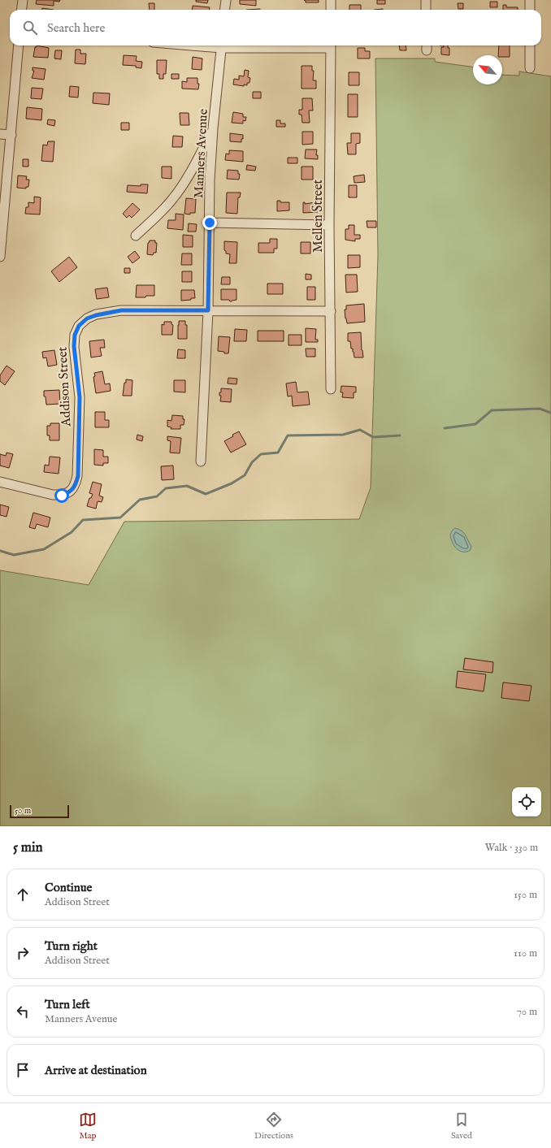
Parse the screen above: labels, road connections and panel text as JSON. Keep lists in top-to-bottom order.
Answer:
{
  "streets": {
    "street": ["Manners Avenue", "Mellen Street", "Addison Street"]
  },
  "crossings": [
    ["Manners Avenue", "Addison Street"],
    ["Mellen Street", "Addison Street"]
  ],
  "scale_bar": "50 m",
  "north": "top left",
  "page": {
    "search": "Search here",
    "scale": "50 m",
    "heading": ["5 min", "Walk · 330 m"],
    "list": [
      ["Continue", "Addison Street", "150 m"],
      ["Turn right", "Addison Street", "110 m"],
      ["Turn left", "Manners Avenue", "70 m"],
      "Arrive at destination"
    ],
    "nav": ["Map", "Directions", "Saved"]
  }
}
